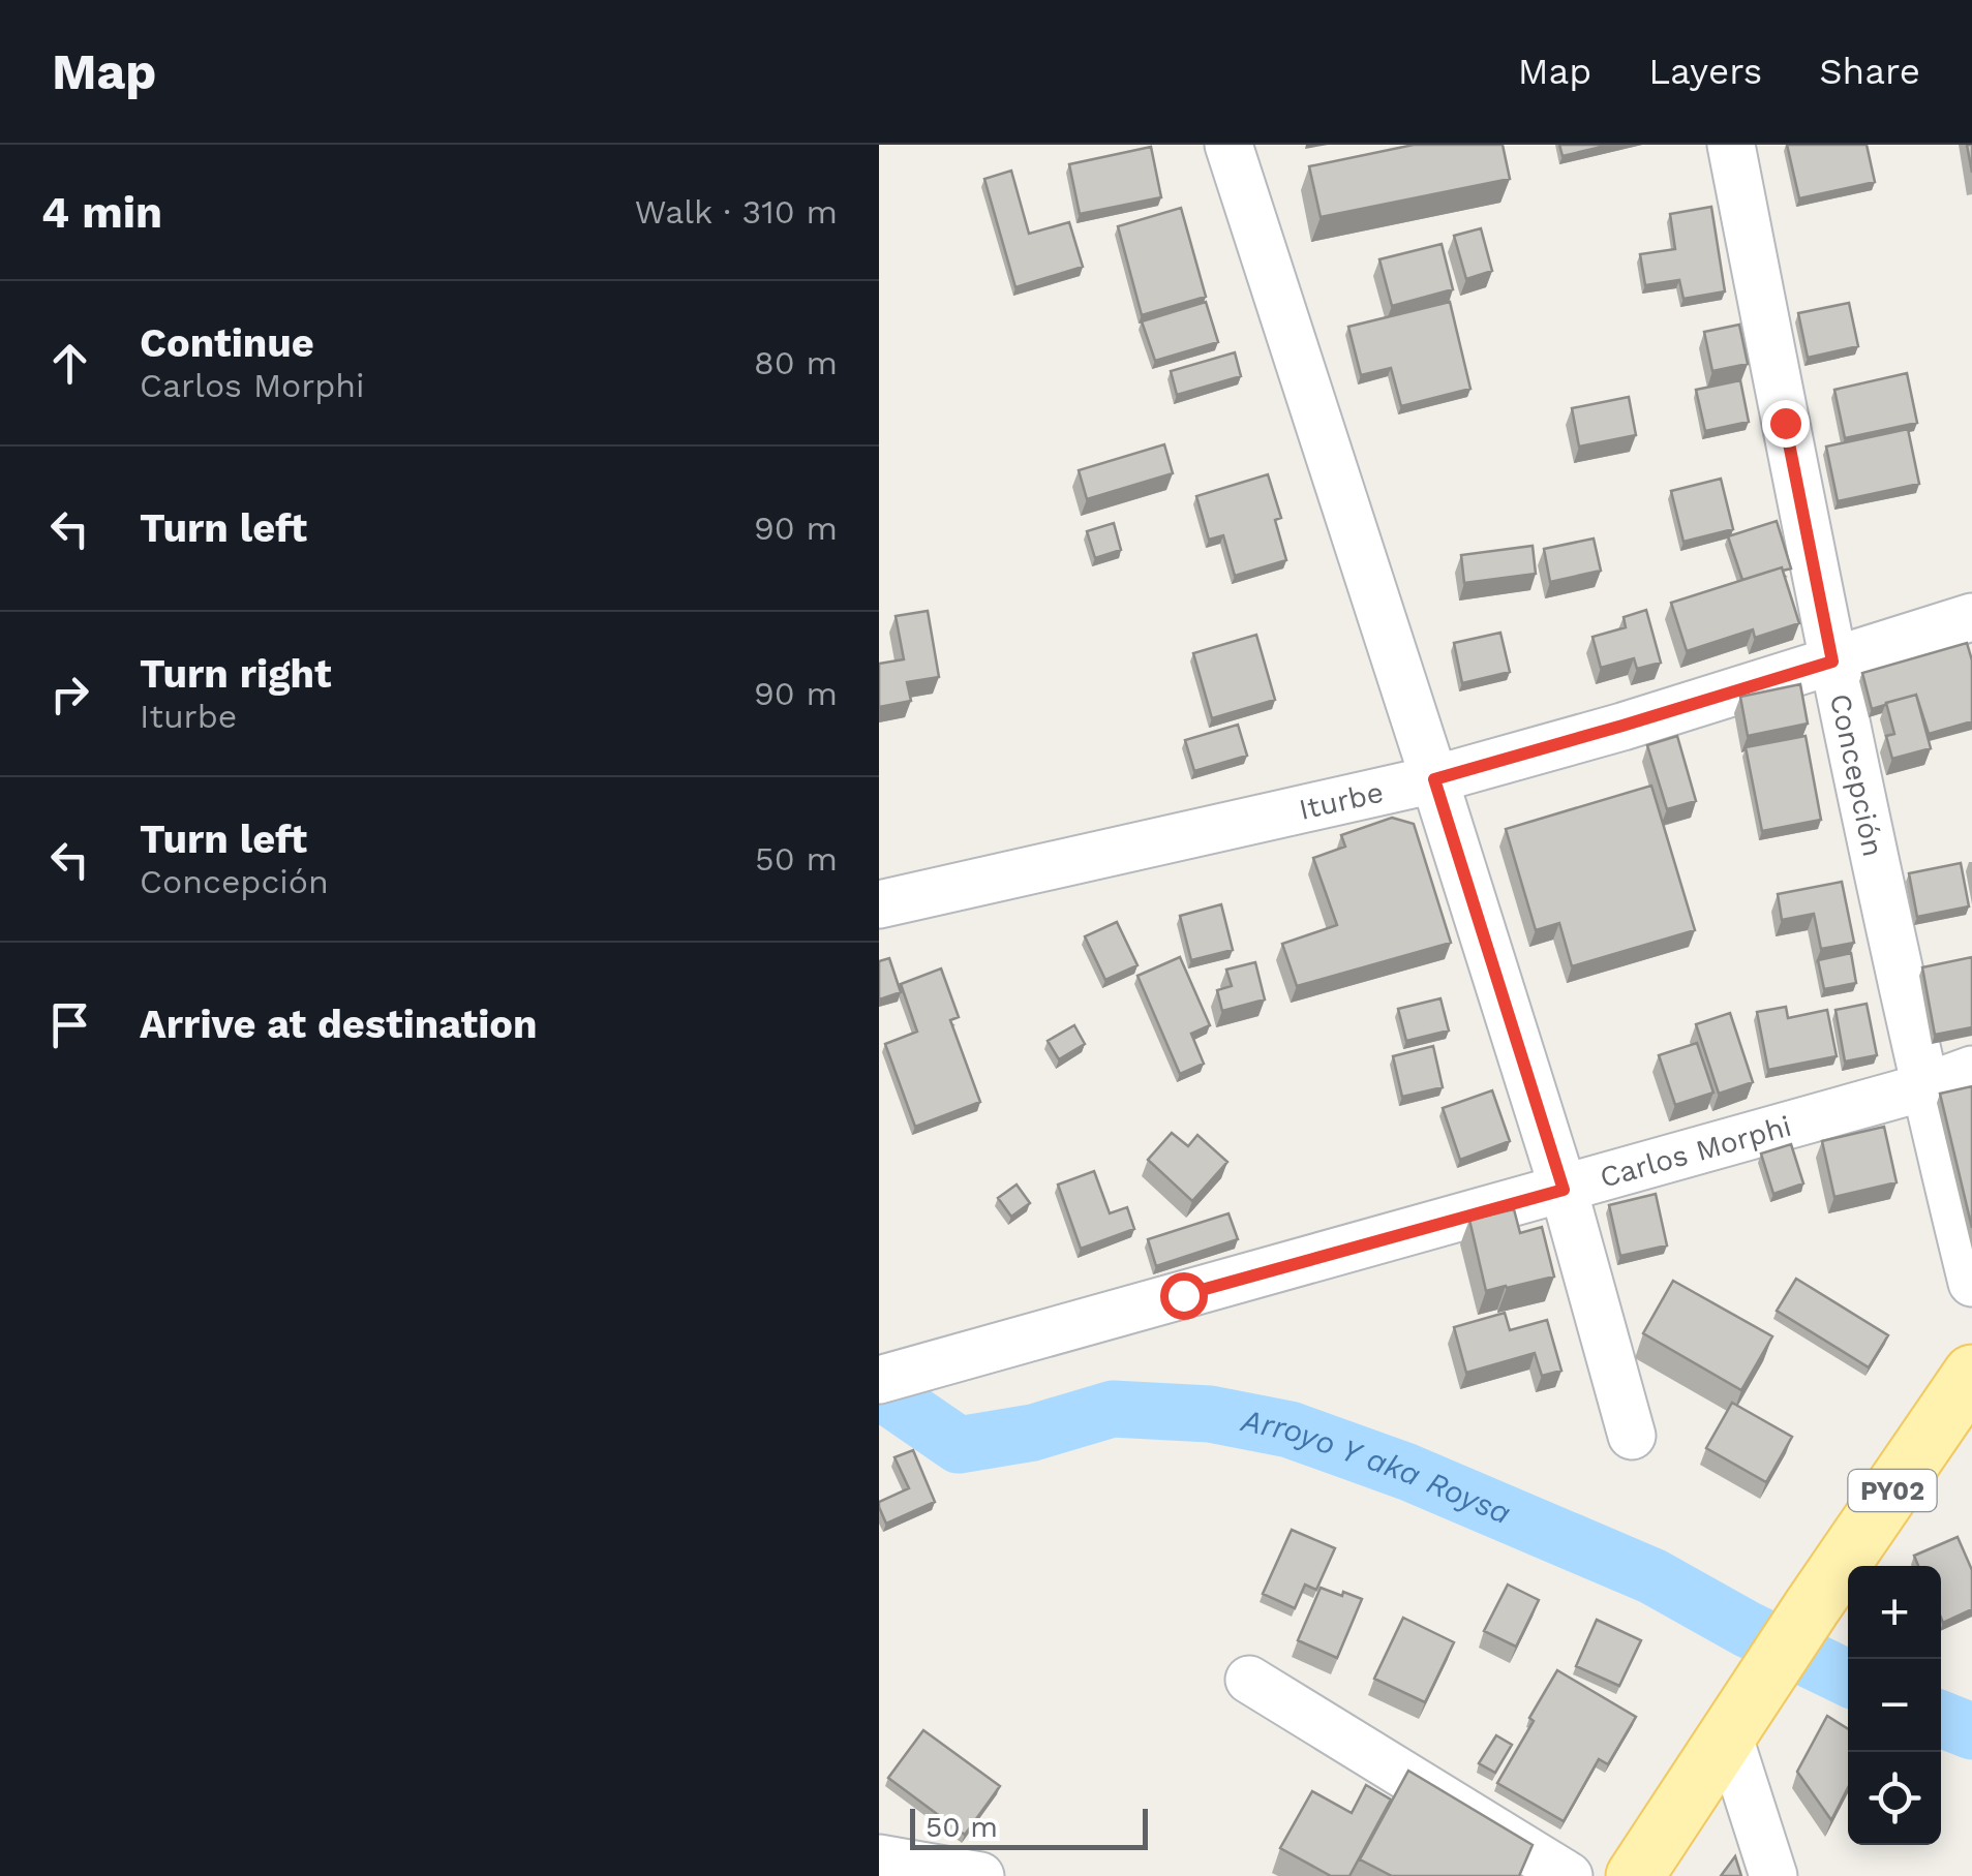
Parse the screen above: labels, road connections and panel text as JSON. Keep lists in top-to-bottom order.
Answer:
{
  "streets": {
    "main road": ["PY02"],
    "street": ["Concepción", "Iturbe", "Carlos Morphi"]
  },
  "crossings": [
    ["Concepción", "Iturbe"],
    ["Concepción", "Carlos Morphi"]
  ],
  "water": ["Arroyo Y aka Roysa"],
  "scale_bar": "50 m",
  "page": {
    "header": "Map",
    "nav": ["Map", "Layers", "Share"],
    "heading": ["4 min", "Walk · 310 m"],
    "list": [
      ["Continue", "Carlos Morphi", "80 m"],
      ["Turn left", "90 m"],
      ["Turn right", "Iturbe", "90 m"],
      ["Turn left", "Concepción", "50 m"],
      "Arrive at destination"
    ],
    "map_buttons": ["+", "−"],
    "scale": "50 m"
  }
}
